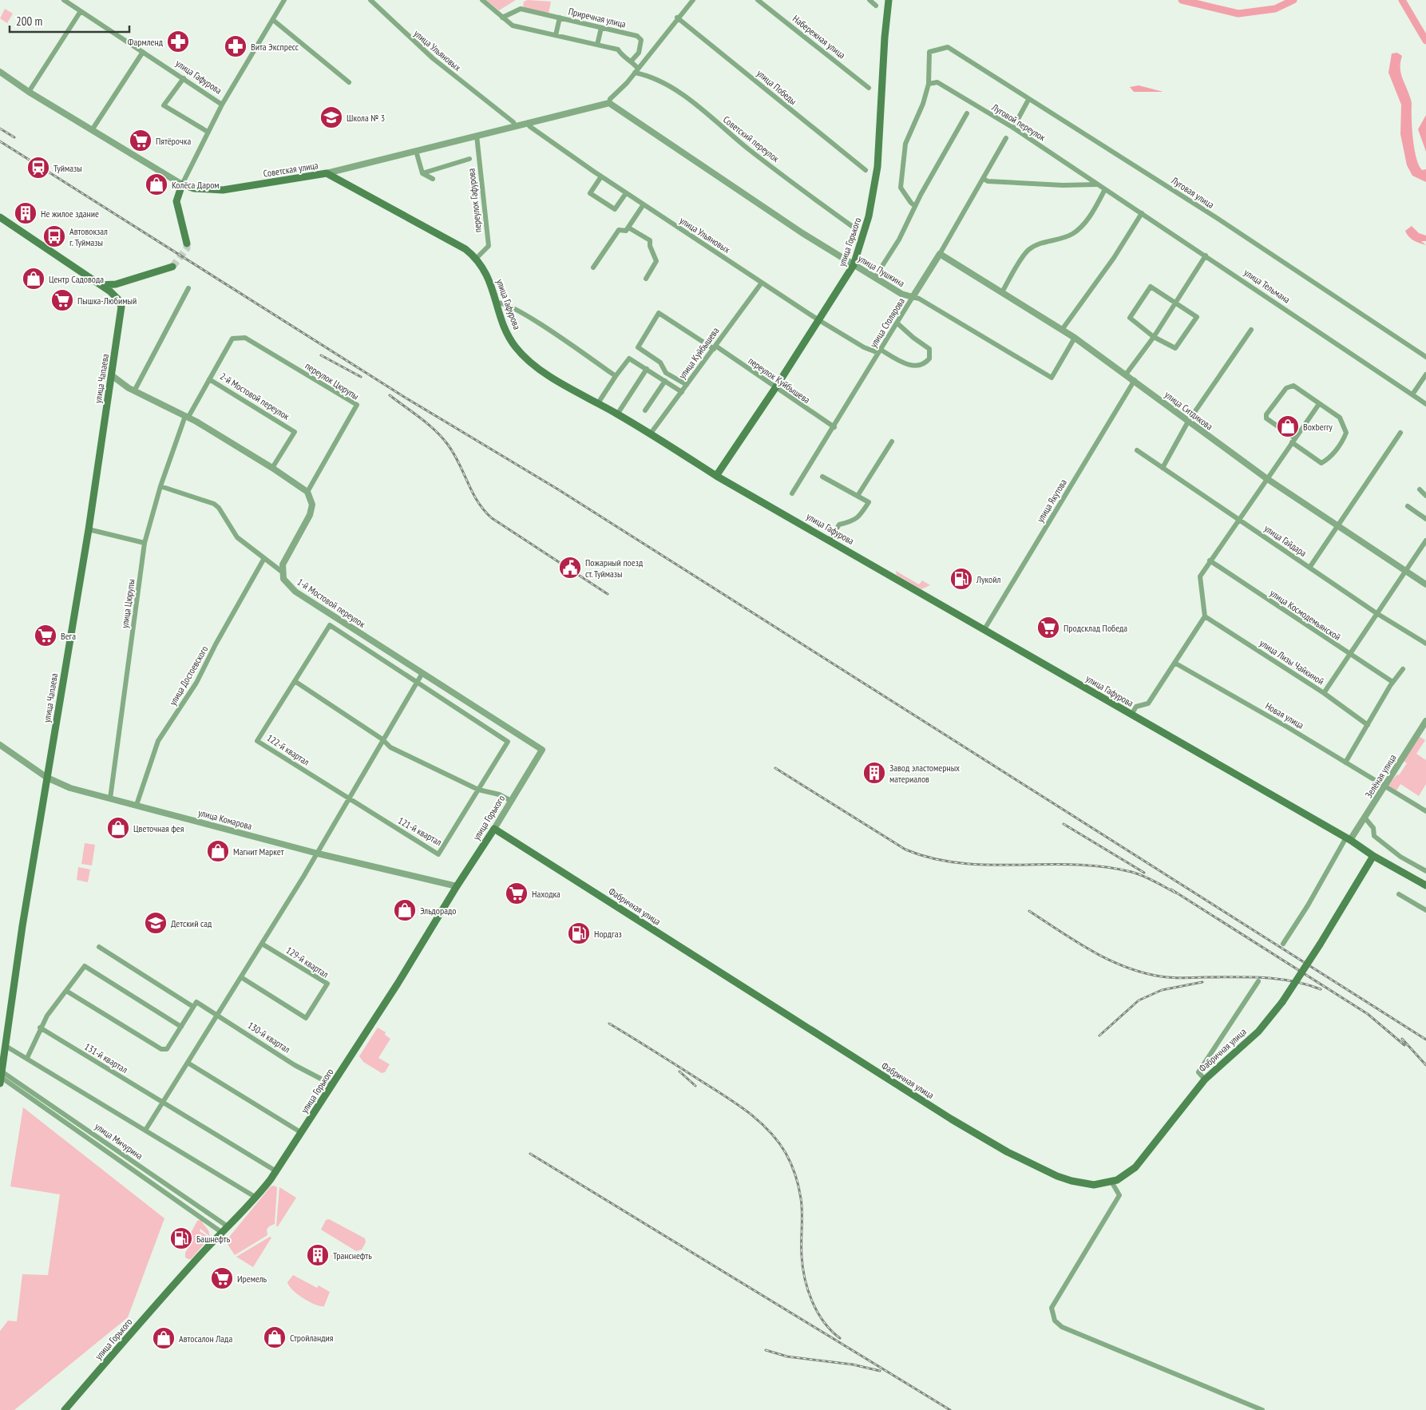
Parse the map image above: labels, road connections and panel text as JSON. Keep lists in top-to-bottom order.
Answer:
{
  "streets": {
    "main road": [
      "улица Гафурова",
      "Советская улица",
      "улица Горького",
      "улица Чапаева",
      "Фабричная улица"
    ],
    "street": [
      "Приречная улица",
      "Набережная улица",
      "улица Ульяновых",
      "улица Победы",
      "Луговой переулок",
      "Советский переулок",
      "Луговая улица",
      "переулок Гафурова",
      "улица Пушкина",
      "улица Тельмана",
      "улица Столярова",
      "улица Куйбышева",
      "переулок Куйбышева",
      "переулок Цюрупы",
      "2-й Мостовой переулок",
      "улица Ситдикова",
      "улица Якутова",
      "улица Гайдара",
      "1-й Мостовой переулок",
      "улица Цюрупы",
      "улица Космодемьянской",
      "улица Лизы Чайкиной",
      "улица Достоевского",
      "Новая улица",
      "122-й квартал",
      "Зелёная улица",
      "улица Комарова",
      "121-й квартал",
      "129-й квартал",
      "130-й квартал",
      "131-й квартал",
      "улица Мичурина"
    ]
  },
  "crossings": [
    ["улица Ульяновых", "Советская улица"],
    ["улица Ульяновых", "улица Горького"],
    ["улица Ульяновых", "улица Столярова"],
    ["улица Ульяновых", "улица Куйбышева"],
    ["улица Гафурова", "Советская улица"],
    ["улица Гафурова", "переулок Гафурова"],
    ["улица Гафурова", "улица Горького"],
    ["улица Гафурова", "улица Куйбышева"],
    ["улица Гафурова", "улица Якутова"],
    ["улица Гафурова", "Зелёная улица"],
    ["улица Гафурова", "Фабричная улица"],
    ["Луговой переулок", "Луговая улица"],
    ["Луговой переулок", "улица Тельмана"],
    ["Советская улица", "переулок Гафурова"],
    ["Советская улица", "улица Пушкина"],
    ["улица Горького", "улица Пушкина"],
    ["улица Горького", "переулок Куйбышева"],
    ["улица Горького", "1-й Мостовой переулок"],
    ["улица Горького", "улица Комарова"],
    ["улица Горького", "Фабричная улица"],
    ["улица Горького", "130-й квартал"],
    ["улица Горького", "улица Мичурина"],
    ["улица Пушкина", "улица Столярова"],
    ["улица Пушкина", "улица Ситдикова"],
    ["улица Столярова", "переулок Куйбышева"],
    ["улица Столярова", "улица Ситдикова"],
    ["улица Куйбышева", "переулок Куйбышева"],
    ["улица Чапаева", "улица Комарова"],
    ["улица Чапаева", "улица Мичурина"],
    ["переулок Цюрупы", "улица Цюрупы"],
    ["2-й Мостовой переулок", "улица Цюрупы"],
    ["улица Ситдикова", "улица Якутова"],
    ["улица Цюрупы", "улица Комарова"],
    ["улица Достоевского", "улица Комарова"],
    ["Новая улица", "Зелёная улица"],
    ["122-й квартал", "121-й квартал"]
  ],
  "places": {
    "pharmacy": ["Фармленд", "Вита Экспресс"],
    "school or university": ["Школа № 3", "Детский сад"],
    "supermarket": [
      "Пятёрочка",
      "Пышка-Любимый",
      "Продсклад Победа",
      "Вега",
      "Находка",
      "Иремель"
    ],
    "station": ["Туймазы"],
    "shop": [
      "Колёса Даром",
      "Центр Садовода",
      "Boxberry",
      "Цветочная фея",
      "Магнит Маркет",
      "Эльдорадо",
      "Стройландия",
      "Автосалон Лада"
    ],
    "building": ["Не жилое здание", "Завод эластомерных материалов", "Транснефть"],
    "bus stop": ["Автовокзал г. Туймазы"],
    "public building": ["Пожарный поезд ст. Туймазы"],
    "fuel station": ["Лукойл", "Нордгаз", "Башнефть"]
  },
  "scale_bar": "200 m"
}
